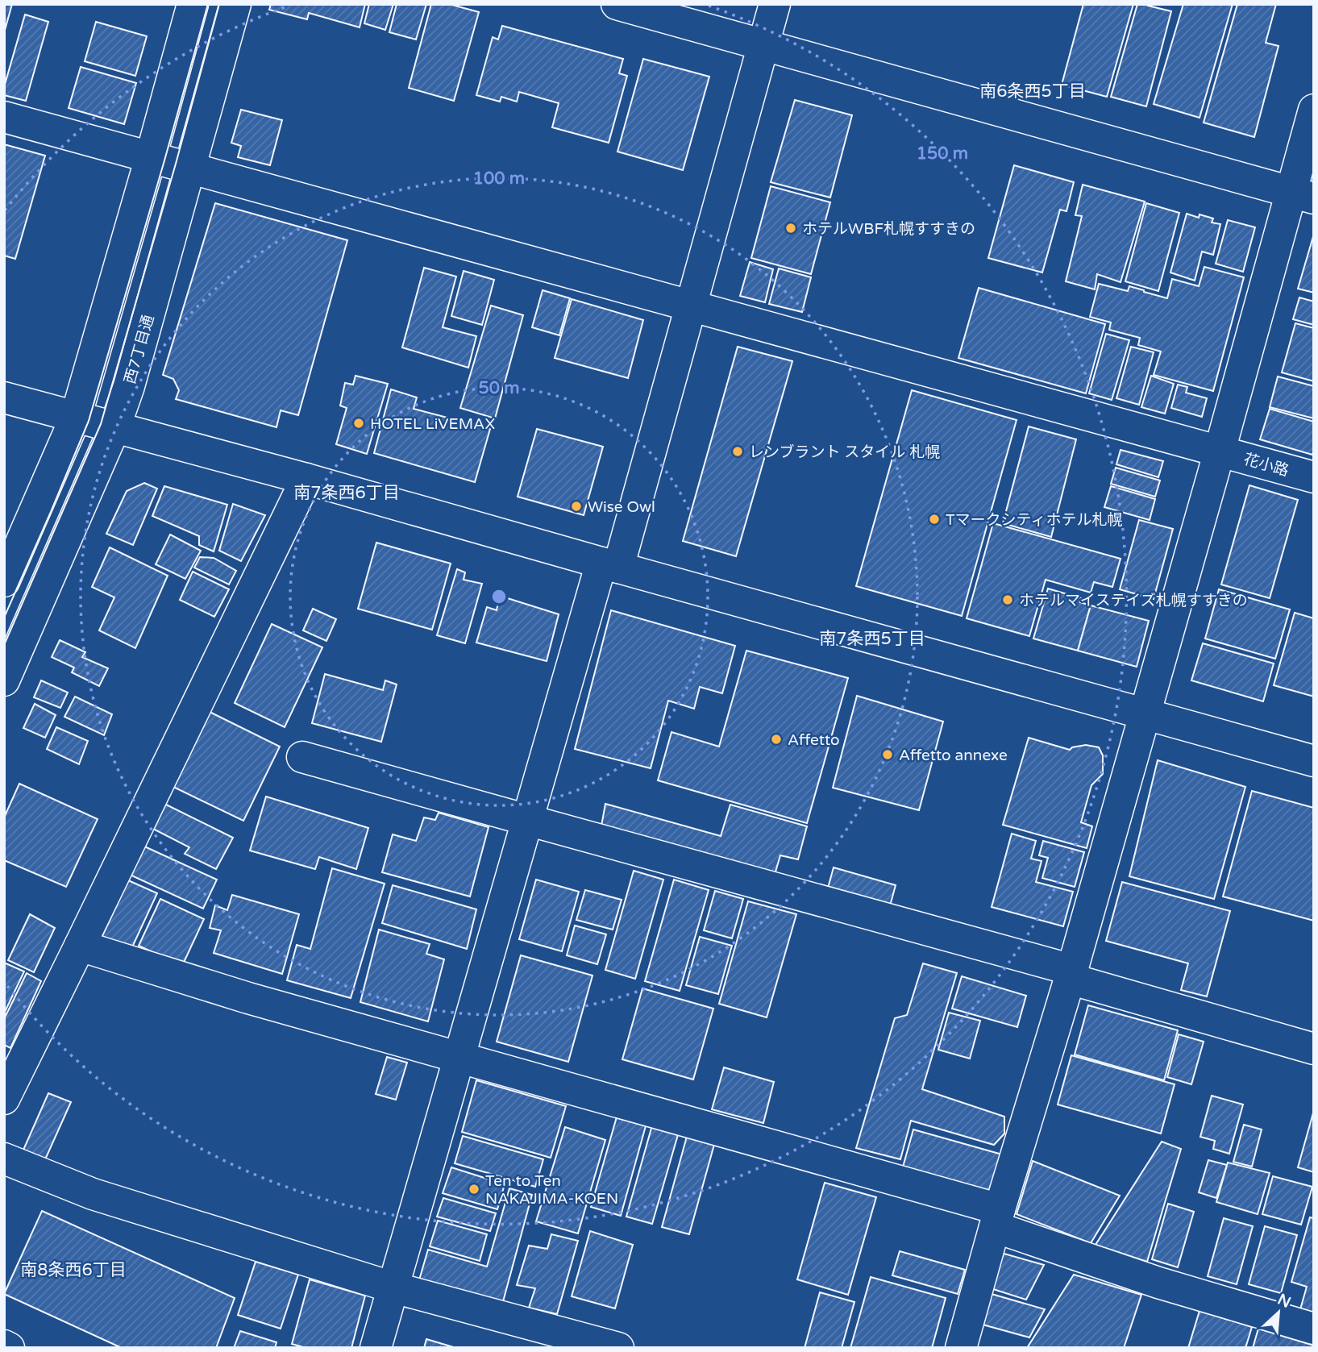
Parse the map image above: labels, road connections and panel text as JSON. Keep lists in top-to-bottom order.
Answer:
{
  "streets": {
    "street": ["西7丁目通", "花小路"]
  },
  "crossings": [
    ["西7丁目通", "花小路"]
  ],
  "districts": [
    "南6条西5丁目",
    "南7条西6丁目",
    "南7条西5丁目",
    "南8条西6丁目"
  ],
  "places": [
    "ホテルWBF札幌すすきの",
    "HOTEL LiVEMAX",
    "レンブラント スタイル 札幌",
    "Wise Owl",
    "Tマークシティホテル札幌",
    "ホテルマイステイズ札幌すすきの",
    "Affetto",
    "Affetto annexe",
    "Ten to Ten NAKAJIMA-KOEN"
  ],
  "north": "top right",
  "rings": ["150 m", "100 m", "50 m"]
}
